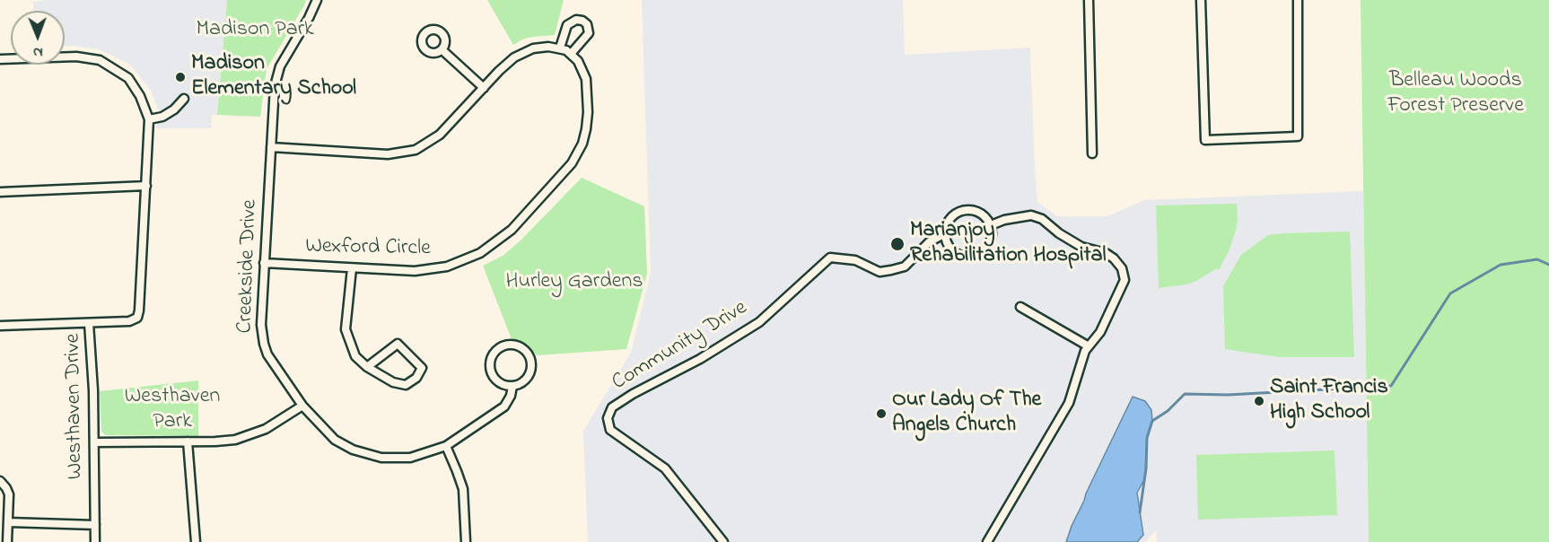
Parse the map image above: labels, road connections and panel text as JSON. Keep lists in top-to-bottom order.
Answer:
{
  "streets": {
    "street": [
      "Wexford Circle",
      "Creekside Drive",
      "Community Drive",
      "Westhaven Drive"
    ]
  },
  "crossings": [
    ["Wexford Circle", "Creekside Drive"]
  ],
  "parks": [
    "Madison Park",
    "Belleau Woods Forest Preserve",
    "Hurley Gardens",
    "Westhaven Park"
  ],
  "places": [
    "Madison Elementary School",
    "Marianjoy Rehabilitation Hospital",
    "Saint Francis High School",
    "Our Lady Of The Angels Church"
  ],
  "north": "bottom"
}
